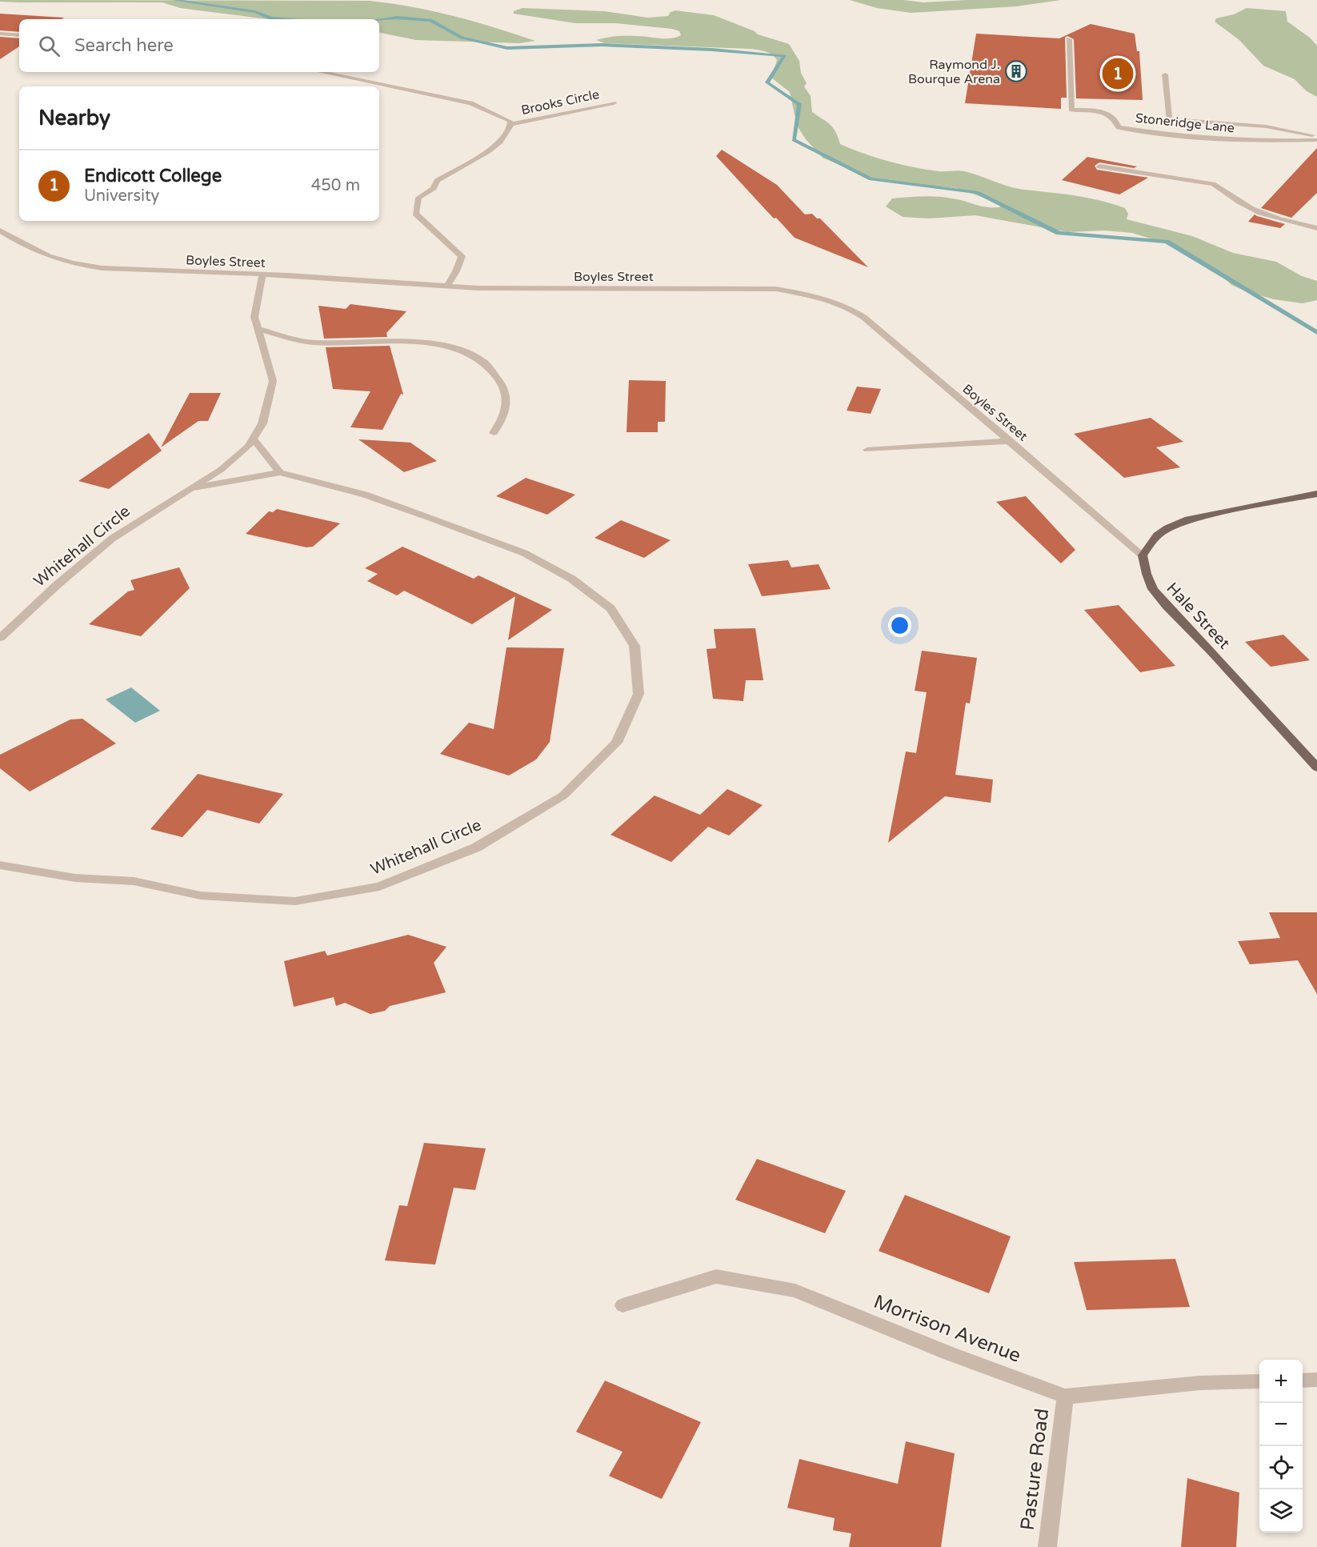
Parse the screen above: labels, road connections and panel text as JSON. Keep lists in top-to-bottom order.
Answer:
{
  "streets": {
    "main road": ["Hale Street"],
    "street": [
      "Brooks Circle",
      "Stoneridge Lane",
      "Boyles Street",
      "Whitehall Circle",
      "Morrison Avenue",
      "Pasture Road"
    ]
  },
  "crossings": [
    ["Boyles Street", "Whitehall Circle"],
    ["Boyles Street", "Hale Street"],
    ["Morrison Avenue", "Pasture Road"]
  ],
  "places": {
    "building": ["Raymond J. Bourque Arena"]
  },
  "page": {
    "search": "Search here",
    "pins": "1",
    "heading": "Nearby",
    "list": [
      {
        "mark": "1",
        "name": "Endicott College",
        "note": "University",
        "value": "450 m"
      }
    ],
    "map_buttons": ["+", "−"]
  }
}
